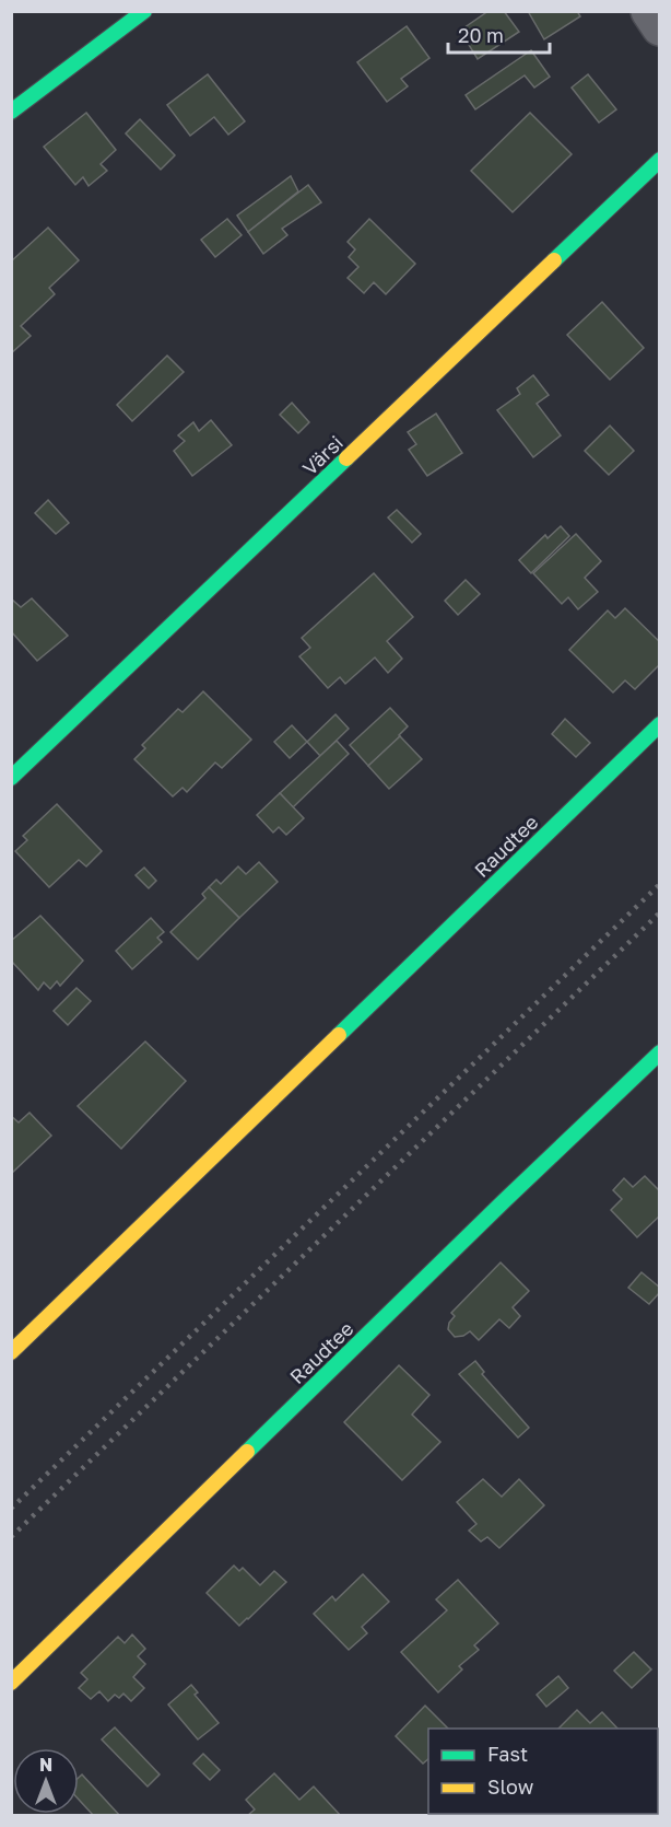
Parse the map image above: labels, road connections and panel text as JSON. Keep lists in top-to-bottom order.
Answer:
{
  "streets": {
    "street": ["Värsi", "Raudtee"]
  },
  "legend": ["Fast", "Slow"],
  "scale_bar": "20 m",
  "north": "top"
}
